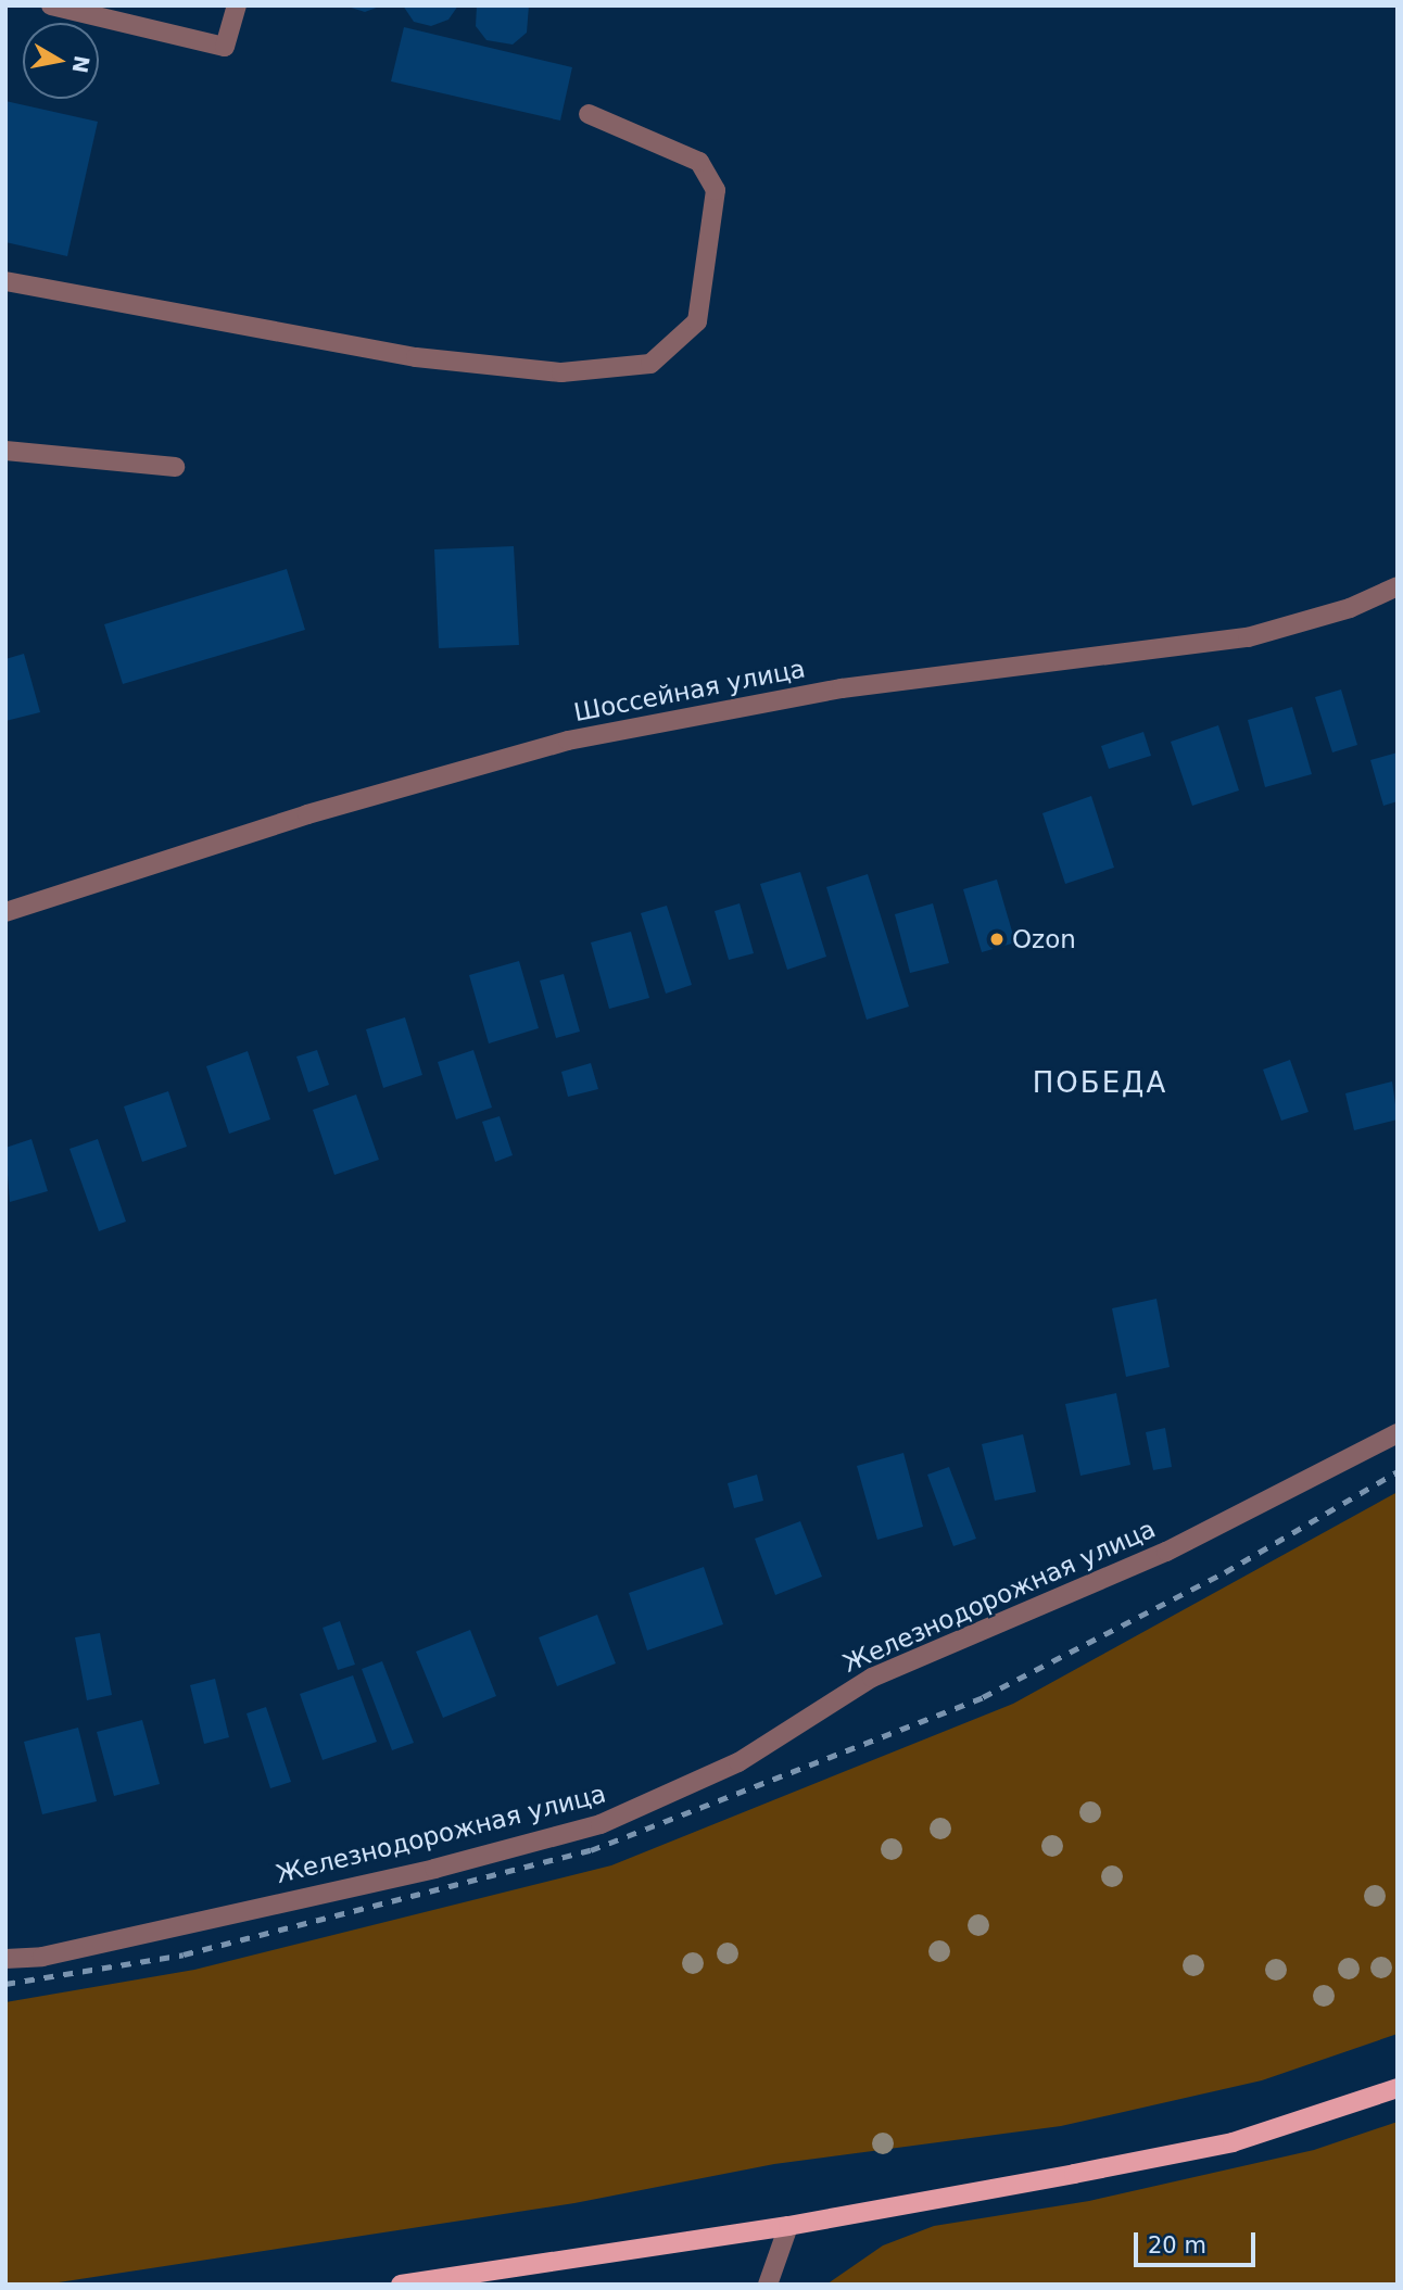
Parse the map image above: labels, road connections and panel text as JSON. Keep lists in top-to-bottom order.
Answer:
{
  "streets": {
    "street": ["Шоссейная улица", "Железнодорожная улица"]
  },
  "districts": ["ПОБЕДА"],
  "places": ["Ozon"],
  "scale_bar": "20 m",
  "north": "right"
}
